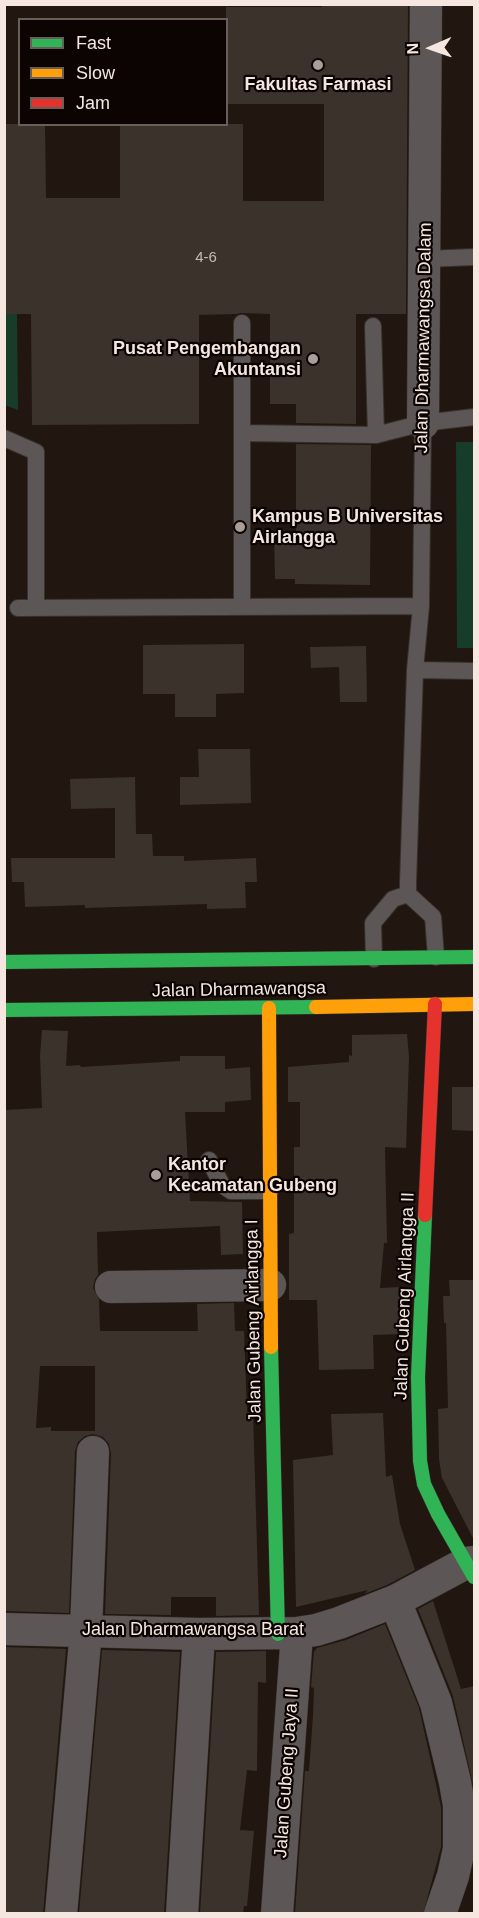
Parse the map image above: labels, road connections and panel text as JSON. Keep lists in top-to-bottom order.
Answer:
{
  "streets": {
    "street": [
      "Jalan Dharmawangsa Dalam",
      "Jalan Dharmawangsa",
      "Jalan Gubeng Airlangga II",
      "Jalan Gubeng Airlangga I",
      "Jalan Dharmawangsa Barat",
      "Jalan Gubeng Jaya II"
    ]
  },
  "crossings": [
    ["Jalan Dharmawangsa", "Jalan Gubeng Airlangga II"],
    ["Jalan Dharmawangsa", "Jalan Gubeng Airlangga I"],
    ["Jalan Gubeng Airlangga II", "Jalan Dharmawangsa Barat"],
    ["Jalan Gubeng Airlangga I", "Jalan Dharmawangsa Barat"],
    ["Jalan Gubeng Airlangga I", "Jalan Gubeng Jaya II"],
    ["Jalan Dharmawangsa Barat", "Jalan Gubeng Jaya II"]
  ],
  "places": [
    "Fakultas Farmasi",
    "Pusat Pengembangan Akuntansi",
    "Kampus B Universitas Airlangga",
    "Kantor Kecamatan Gubeng"
  ],
  "house_numbers": ["4-6"],
  "legend": ["Fast", "Slow", "Jam"],
  "north": "left"
}
